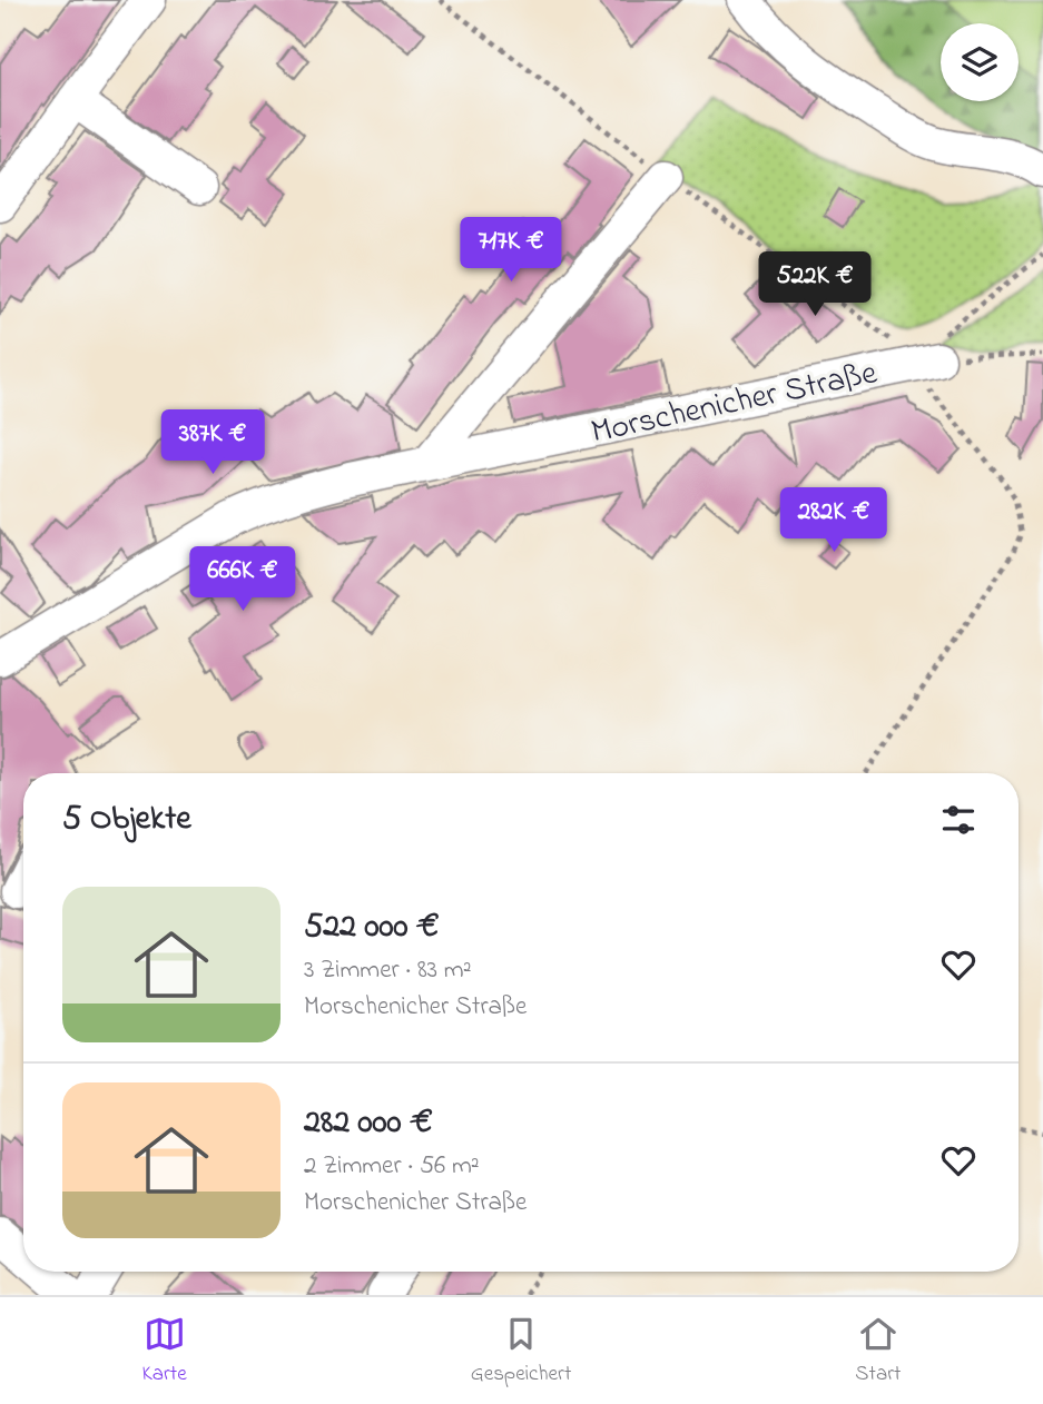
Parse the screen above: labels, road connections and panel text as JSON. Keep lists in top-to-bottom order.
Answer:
{
  "streets": {
    "street": ["Morschenicher Straße"]
  },
  "page": {
    "price": [
      "717K €",
      "522K €",
      "387K €",
      "282K €",
      "666K €"
    ],
    "heading": "5 Objekte",
    "list": [
      {
        "name": "522 000 €",
        "note": "3 Zimmer · 83 m² · Morschenicher Straße"
      },
      {
        "name": "282 000 €",
        "note": "2 Zimmer · 56 m² · Morschenicher Straße"
      }
    ],
    "tabs": ["Karte", "Gespeichert", "Start"]
  }
}
